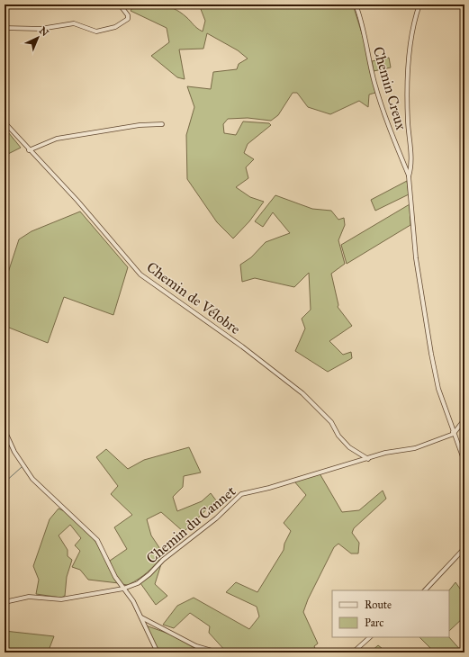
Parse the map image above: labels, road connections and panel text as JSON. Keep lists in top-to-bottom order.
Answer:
{
  "streets": {
    "street": ["Chemin Creux", "Chemin de Vélobre", "Chemin du Cannet"]
  },
  "crossings": [
    ["Chemin de Vélobre", "Chemin du Cannet"]
  ],
  "legend": ["Route", "Parc"],
  "north": "top right"
}
